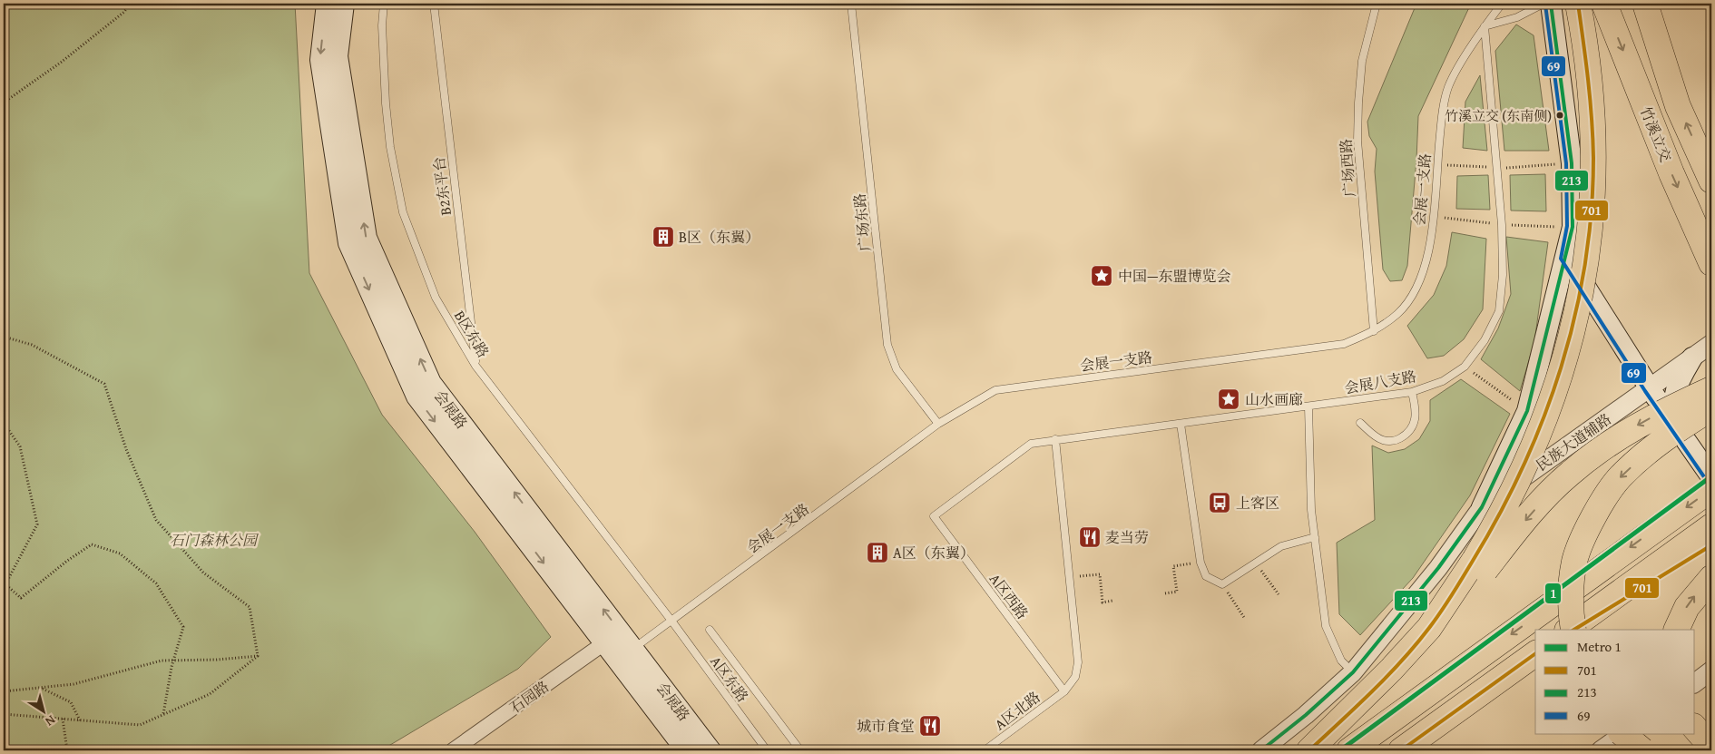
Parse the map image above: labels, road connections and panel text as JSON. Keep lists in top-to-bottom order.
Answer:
{
  "streets": {
    "highway": ["竹溪立交"],
    "main road": ["会展路"],
    "street": ["民族大道辅路", "石园路"],
    "lane": [
      "广场西路",
      "B2东平台",
      "会展一支路",
      "广场东路",
      "B区东路",
      "会展八支路",
      "A区西路",
      "A区东路",
      "A区北路"
    ]
  },
  "crossings": [
    ["广场西路", "会展一支路"],
    ["B2东平台", "B区东路"],
    ["会展一支路", "广场东路"],
    ["会展一支路", "B区东路"],
    ["会展一支路", "会展八支路"],
    ["会展一支路", "会展路"],
    ["会展一支路", "A区东路"],
    ["B区东路", "A区东路"],
    ["会展八支路", "A区西路"],
    ["会展路", "石园路"],
    ["A区西路", "A区北路"]
  ],
  "parks": ["石门森林公园"],
  "places": {
    "other": ["竹溪立交 (东南侧)"],
    "building": ["B区（东翼）", "A区（东翼）"],
    "place": ["中国—东盟博览会", "山水画廊"],
    "bus stop": ["上客区"],
    "restaurant": ["麦当劳", "城市食堂"]
  },
  "lines": [
    "transit line 701",
    "transit line 213",
    "transit line 69",
    "metro line 1"
  ],
  "legend": [
    "Metro 1",
    "701",
    "213",
    "69"
  ],
  "north": "bottom right"
}
